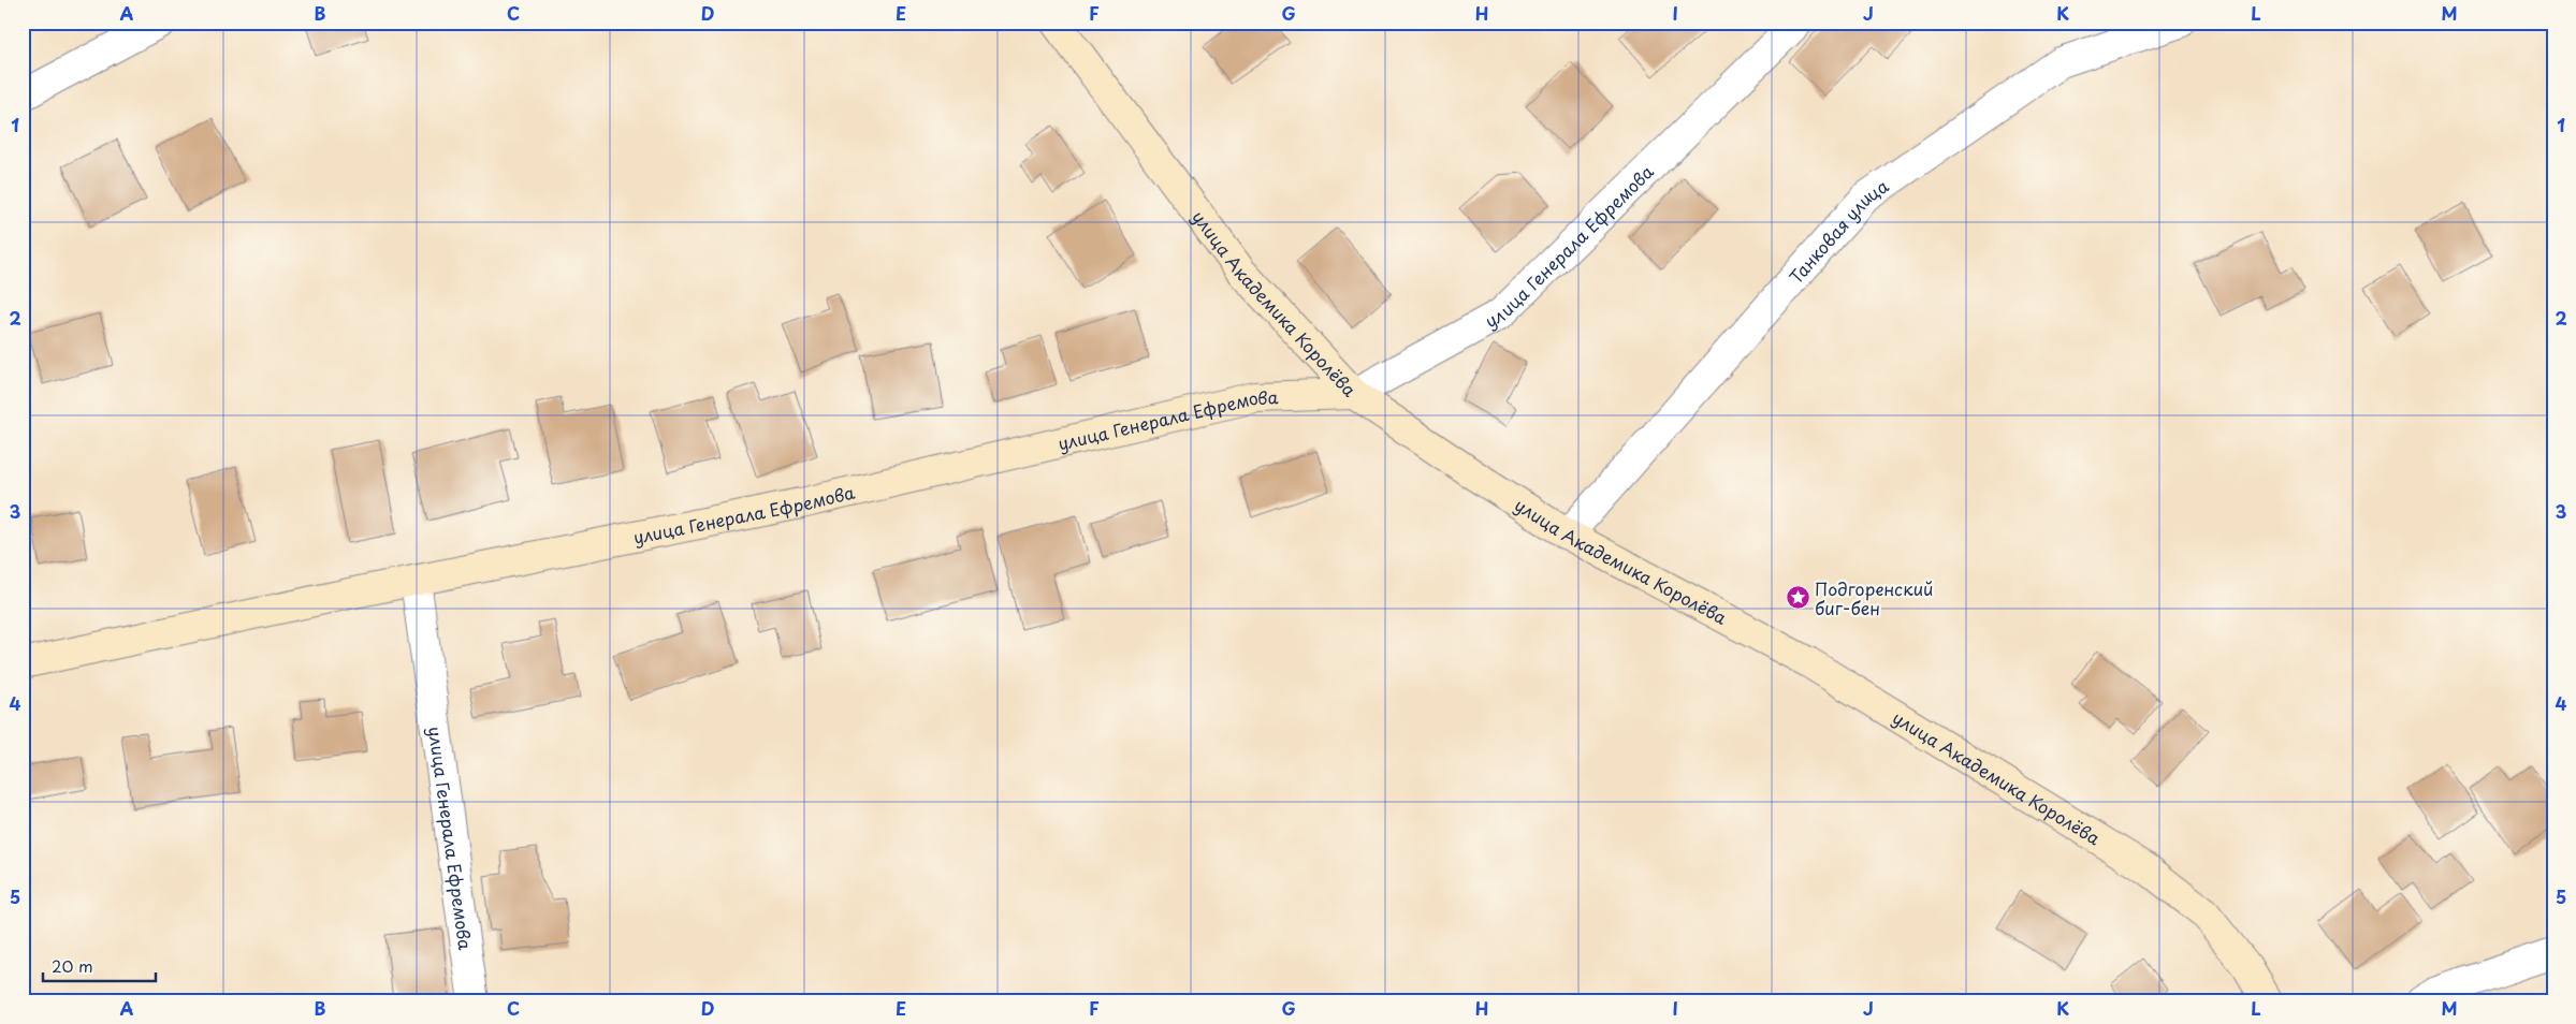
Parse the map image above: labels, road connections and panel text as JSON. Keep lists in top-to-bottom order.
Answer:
{
  "streets": {
    "street": ["Танковая улица", "улица Генерала Ефремова", "улица Академика Королёва"]
  },
  "crossings": [
    ["Танковая улица", "улица Академика Королёва"],
    ["улица Генерала Ефремова", "улица Академика Королёва"]
  ],
  "places": {
    "place": ["Подгоренский биг-бен"]
  },
  "scale_bar": "20 m",
  "grid": {
    "columns": [
      "A",
      "B",
      "C",
      "D",
      "E",
      "F",
      "G",
      "H",
      "I",
      "J",
      "K",
      "L",
      "M"
    ],
    "rows": [
      "1",
      "2",
      "3",
      "4",
      "5"
    ]
  }
}
